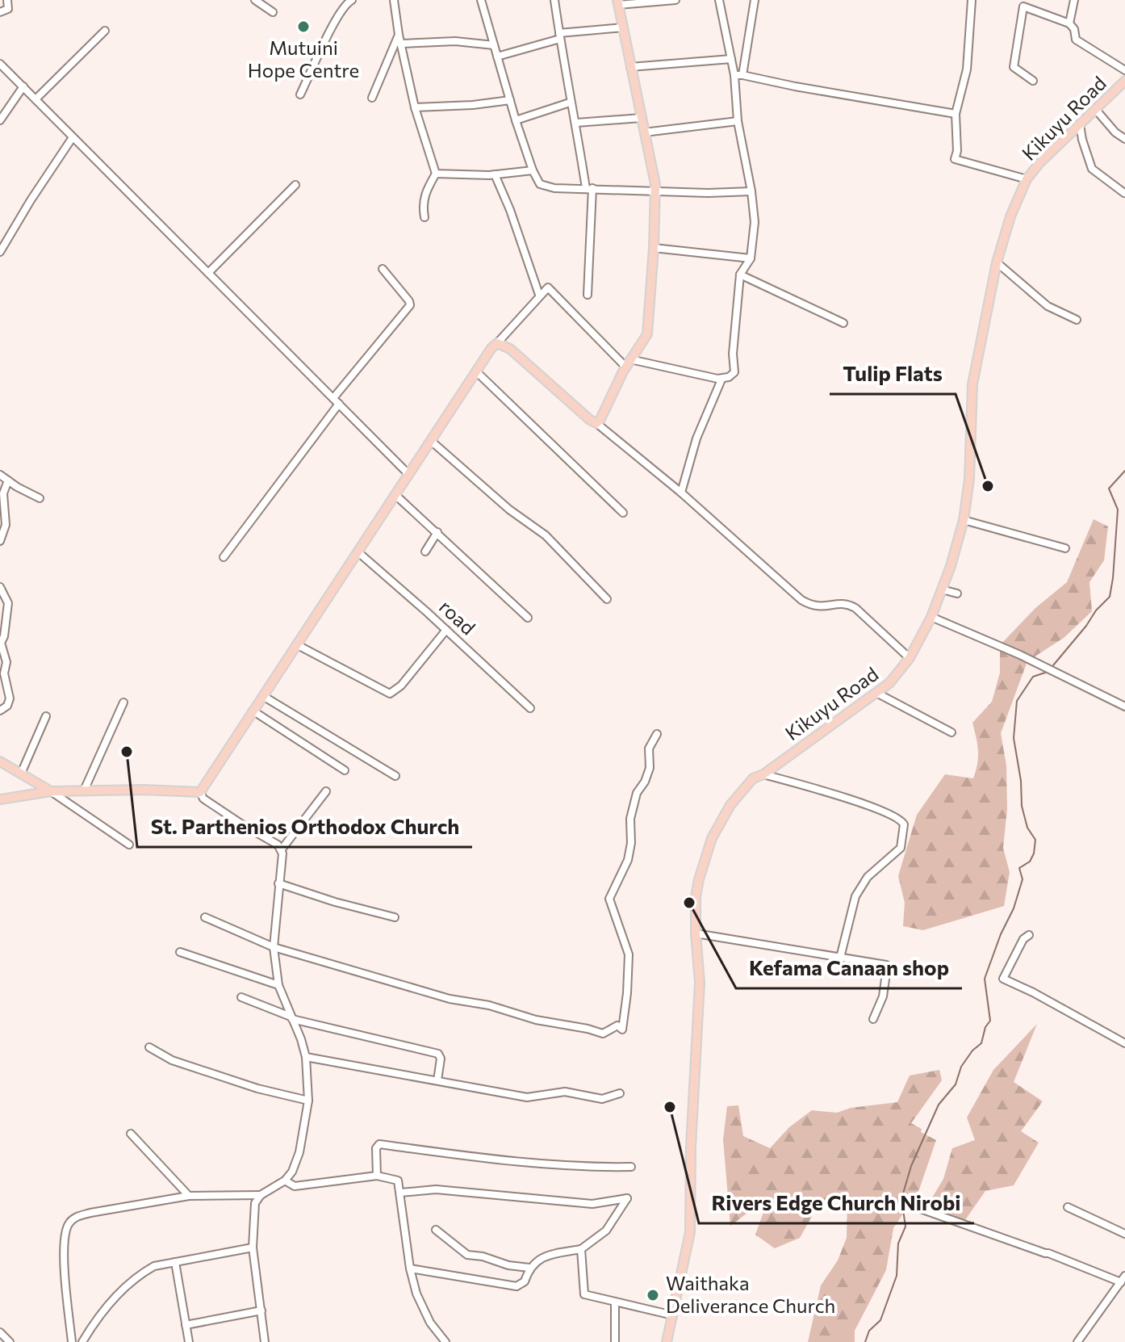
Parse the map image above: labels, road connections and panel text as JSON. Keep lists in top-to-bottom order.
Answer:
{
  "streets": {
    "main road": ["Kikuyu Road"],
    "street": ["road"]
  },
  "places": [
    "Mutuini Hope Centre",
    "Tulip Flats",
    "St. Parthenios Orthodox Church",
    "Kefama Canaan shop",
    "Rivers Edge Church Nirobi",
    "Waithaka Deliverance Church"
  ]
}
